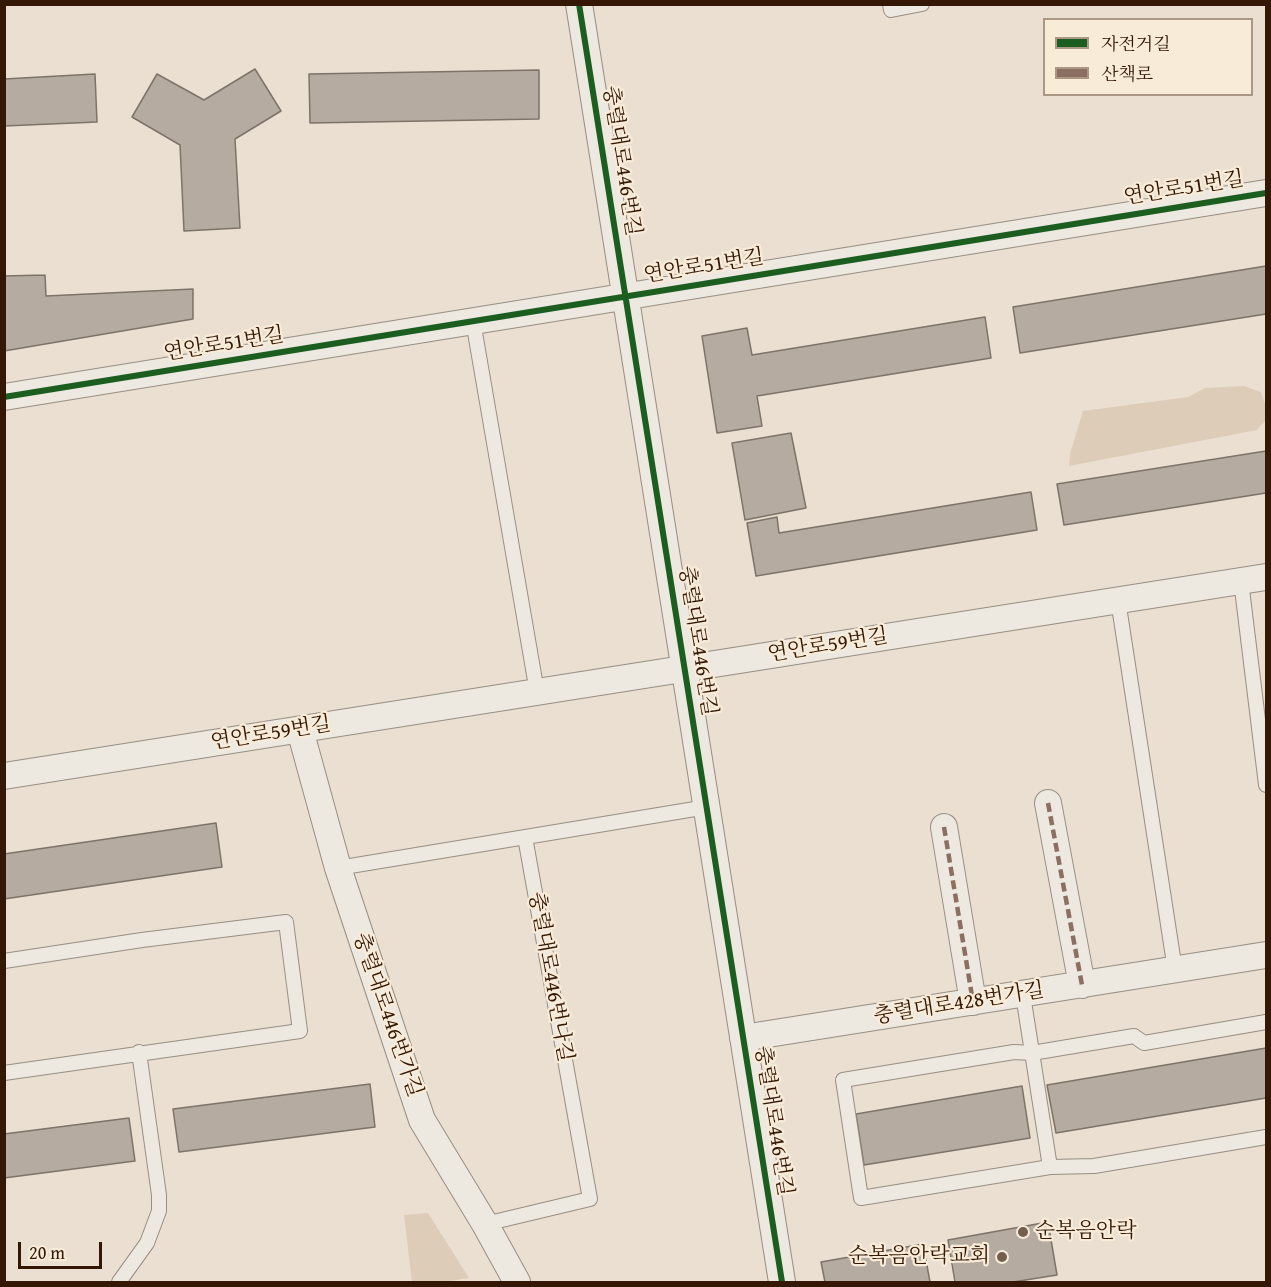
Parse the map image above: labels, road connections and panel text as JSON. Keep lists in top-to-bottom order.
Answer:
{
  "streets": {
    "street": [
      "충렬대로446번길",
      "연안로51번길",
      "연안로59번길",
      "충렬대로428번가길",
      "충렬대로446번가길"
    ],
    "lane": ["충렬대로446번나길"]
  },
  "crossings": [
    ["충렬대로446번길", "연안로51번길"],
    ["충렬대로446번길", "연안로59번길"],
    ["충렬대로446번길", "충렬대로428번가길"],
    ["연안로59번길", "충렬대로446번가길"],
    ["충렬대로446번나길", "충렬대로446번가길"]
  ],
  "places": ["순복음안락", "순복음안락교회"],
  "legend": ["자전거길", "산책로"],
  "scale_bar": "20 m"
}
